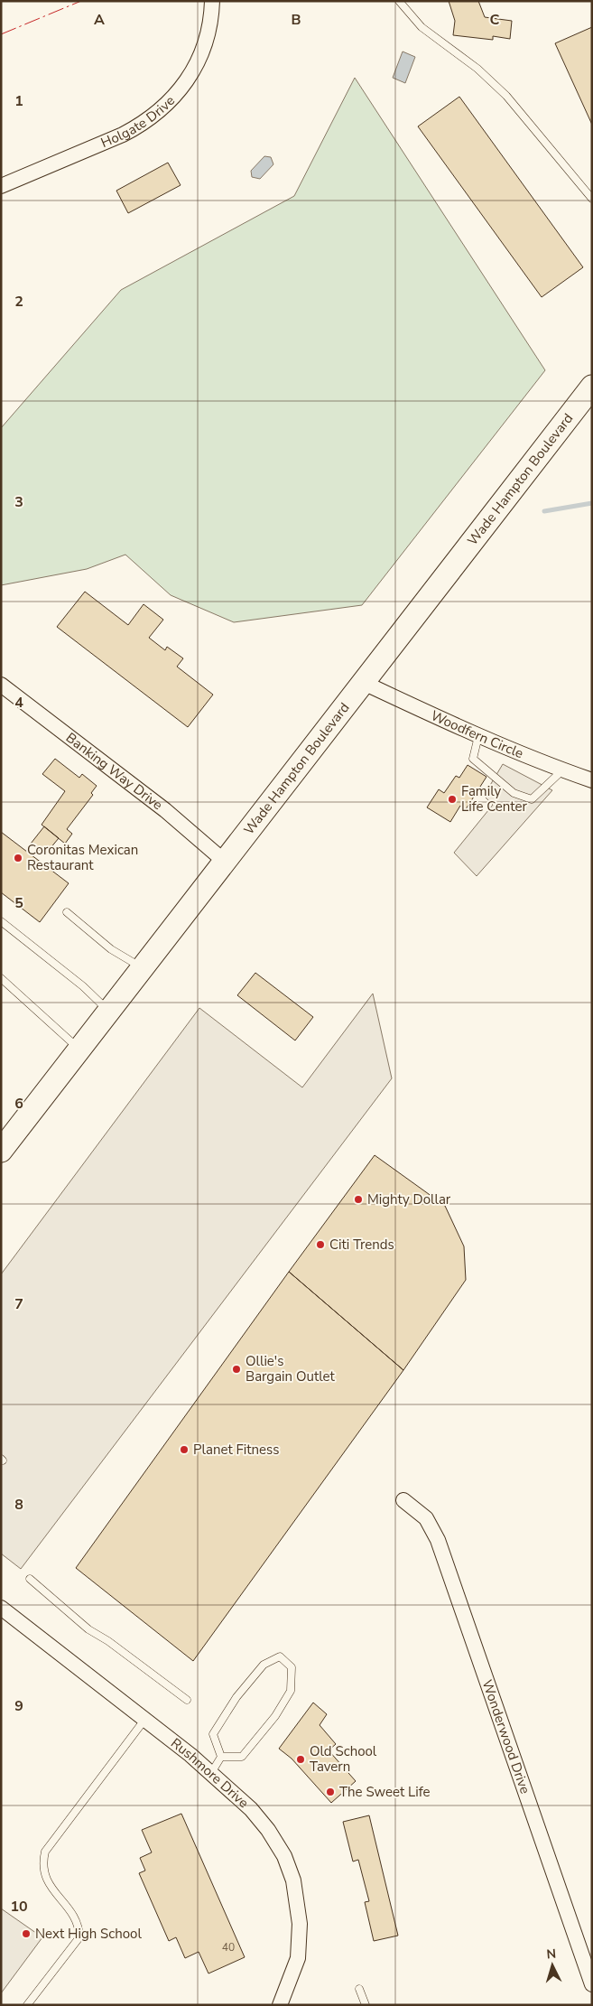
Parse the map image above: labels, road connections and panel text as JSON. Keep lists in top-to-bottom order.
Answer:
{
  "streets": {
    "main road": ["Wade Hampton Boulevard"],
    "street": [
      "Holgate Drive",
      "Woodfern Circle",
      "Banking Way Drive",
      "Wonderwood Drive",
      "Rushmore Drive"
    ]
  },
  "crossings": [
    ["Wade Hampton Boulevard", "Woodfern Circle"],
    ["Wade Hampton Boulevard", "Banking Way Drive"]
  ],
  "places": [
    "Family Life Center",
    "Coronitas Mexican Restaurant",
    "Mighty Dollar",
    "Citi Trends",
    "Ollie's Bargain Outlet",
    "Planet Fitness",
    "Old School Tavern",
    "The Sweet Life",
    "Next High School"
  ],
  "house_numbers": ["40"],
  "north": "top",
  "grid": {
    "columns": ["A", "B", "C"],
    "rows": [
      "1",
      "2",
      "3",
      "4",
      "5",
      "6",
      "7",
      "8",
      "9",
      "10"
    ]
  }
}
